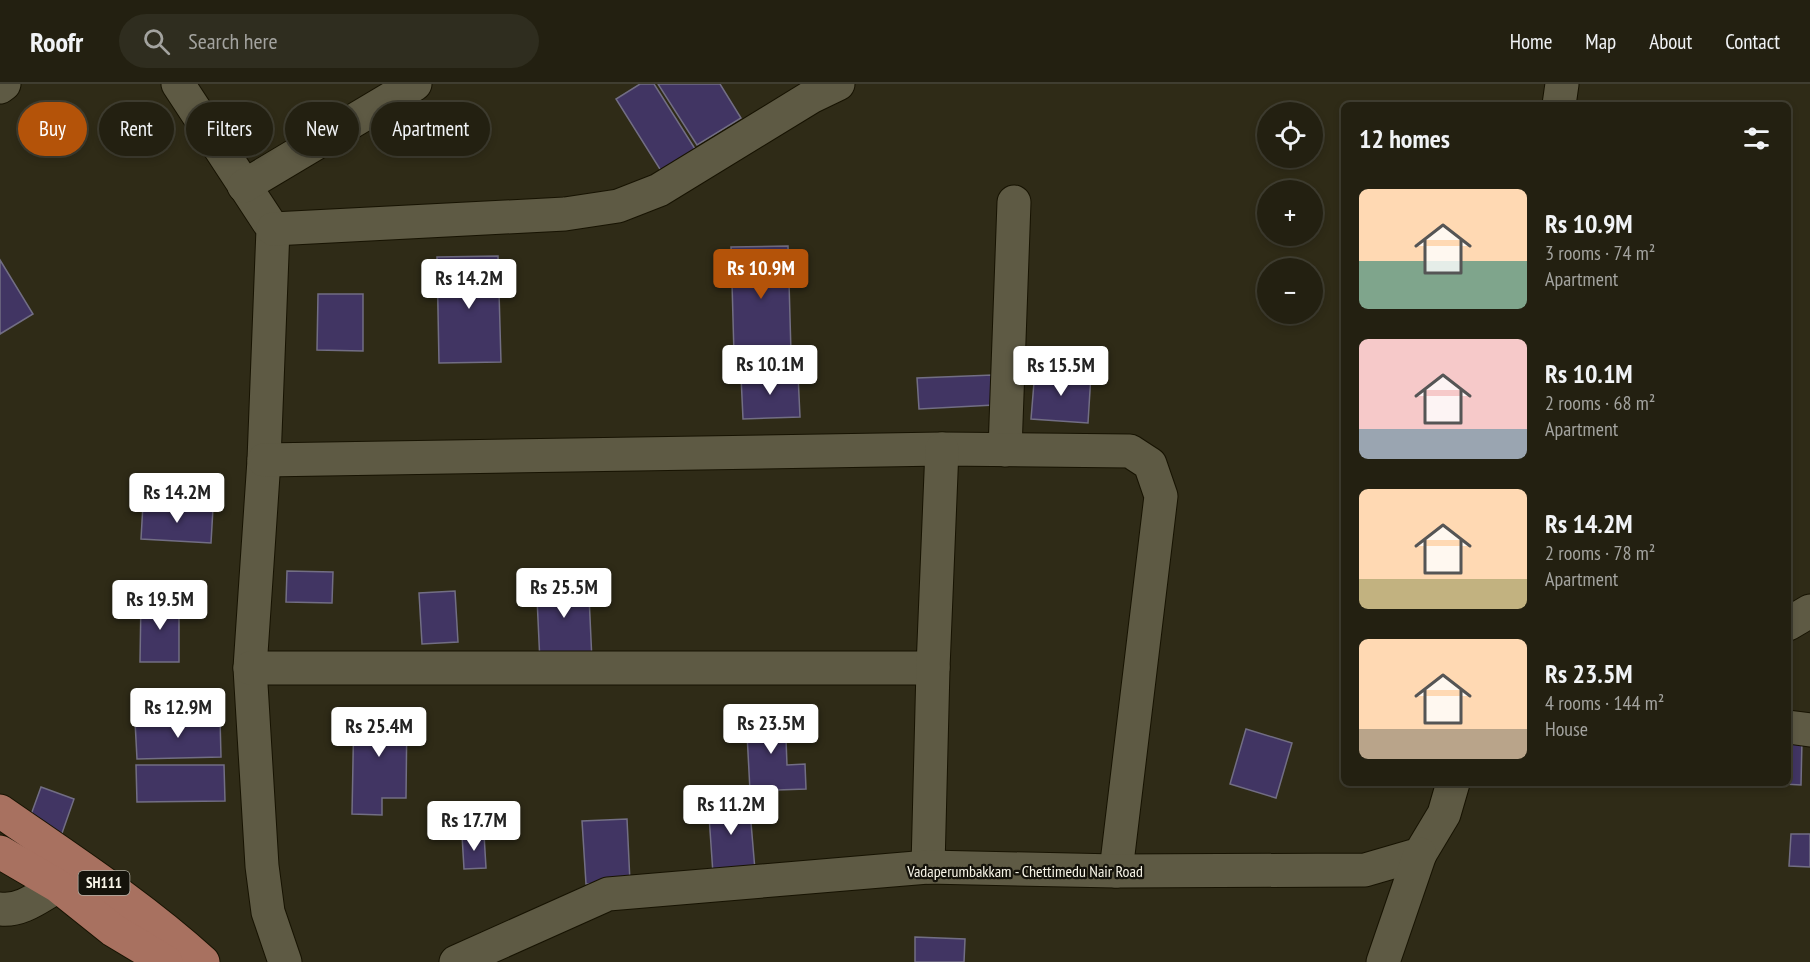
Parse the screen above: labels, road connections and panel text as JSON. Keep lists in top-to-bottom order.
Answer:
{
  "streets": {
    "main road": ["SH111"],
    "street": ["Vadaperumbakkam - Chettimedu Nair Road"]
  },
  "page": {
    "header": "Roofr",
    "search": "Search here",
    "nav": [
      "Home",
      "Map",
      "About",
      "Contact"
    ],
    "map_buttons": ["+", "−"],
    "chip": [
      "Buy",
      "Rent",
      "Filters",
      "New",
      "Apartment"
    ],
    "heading": "12 homes",
    "list": [
      {
        "name": "Rs 10.9M",
        "note": "3 rooms · 74 m² · Apartment"
      },
      {
        "name": "Rs 10.1M",
        "note": "2 rooms · 68 m² · Apartment"
      },
      {
        "name": "Rs 14.2M",
        "note": "2 rooms · 78 m² · Apartment"
      },
      {
        "name": "Rs 23.5M",
        "note": "4 rooms · 144 m² · House"
      }
    ],
    "price": [
      "Rs 10.9M",
      "Rs 14.2M",
      "Rs 10.1M",
      "Rs 15.5M",
      "Rs 14.2M",
      "Rs 25.5M",
      "Rs 19.5M",
      "Rs 12.9M",
      "Rs 23.5M",
      "Rs 25.4M",
      "Rs 11.2M",
      "Rs 17.7M"
    ]
  }
}
